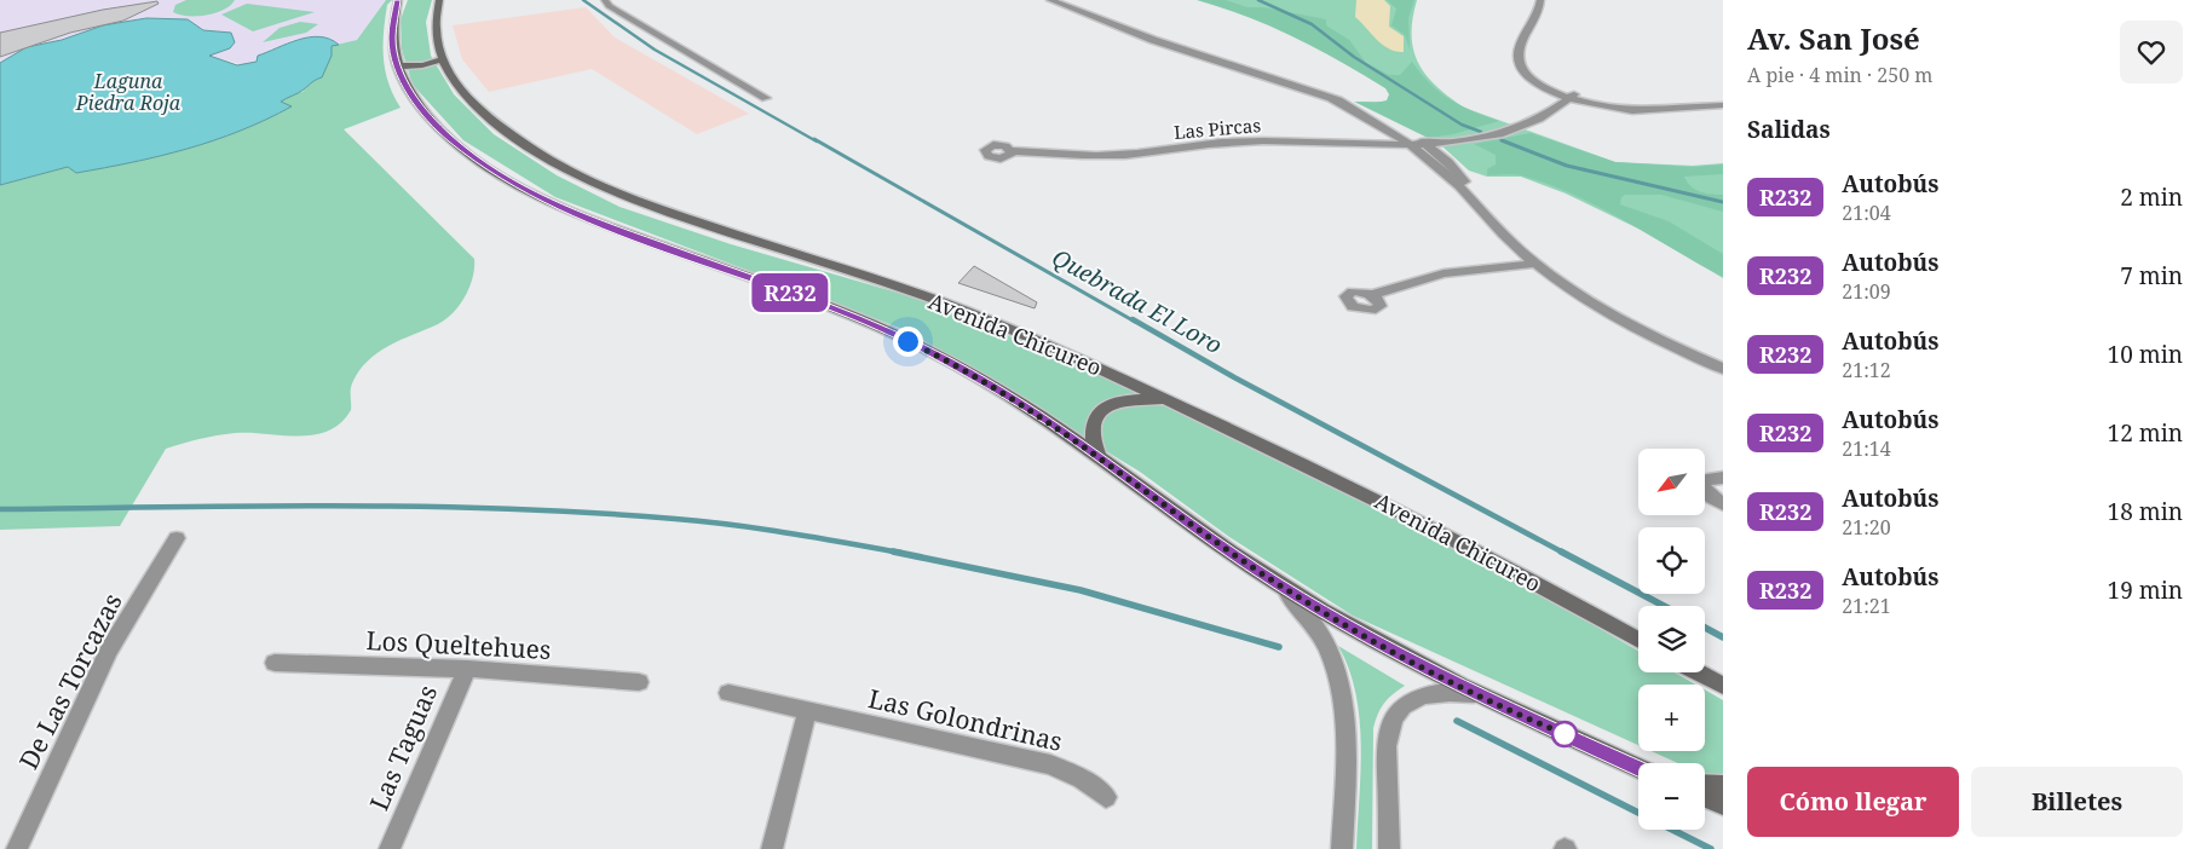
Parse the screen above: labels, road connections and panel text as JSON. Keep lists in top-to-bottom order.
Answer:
{
  "streets": {
    "main road": ["Avenida Chicureo"],
    "street": [
      "Las Pircas",
      "Los Queltehues",
      "De Las Torcazas",
      "Las Golondrinas",
      "Las Taguas"
    ]
  },
  "crossings": [
    ["Los Queltehues", "Las Taguas"]
  ],
  "water": ["Laguna Piedra Roja", "Quebrada El Loro"],
  "lines": ["bus line R232"],
  "north": "bottom left",
  "page": {
    "on_map": "R232",
    "heading": [
      ["Av. San José", "A pie · 4 min · 250 m"],
      "Salidas"
    ],
    "list": [
      {
        "mark": "R232",
        "name": "Autobús",
        "note": "21:04",
        "value": "2 min"
      },
      {
        "mark": "R232",
        "name": "Autobús",
        "note": "21:09",
        "value": "7 min"
      },
      {
        "mark": "R232",
        "name": "Autobús",
        "note": "21:12",
        "value": "10 min"
      },
      {
        "mark": "R232",
        "name": "Autobús",
        "note": "21:14",
        "value": "12 min"
      },
      {
        "mark": "R232",
        "name": "Autobús",
        "note": "21:20",
        "value": "18 min"
      },
      {
        "mark": "R232",
        "name": "Autobús",
        "note": "21:21",
        "value": "19 min"
      }
    ],
    "map_buttons": ["+", "−"],
    "buttons": ["Cómo llegar", "Billetes"]
  }
}
